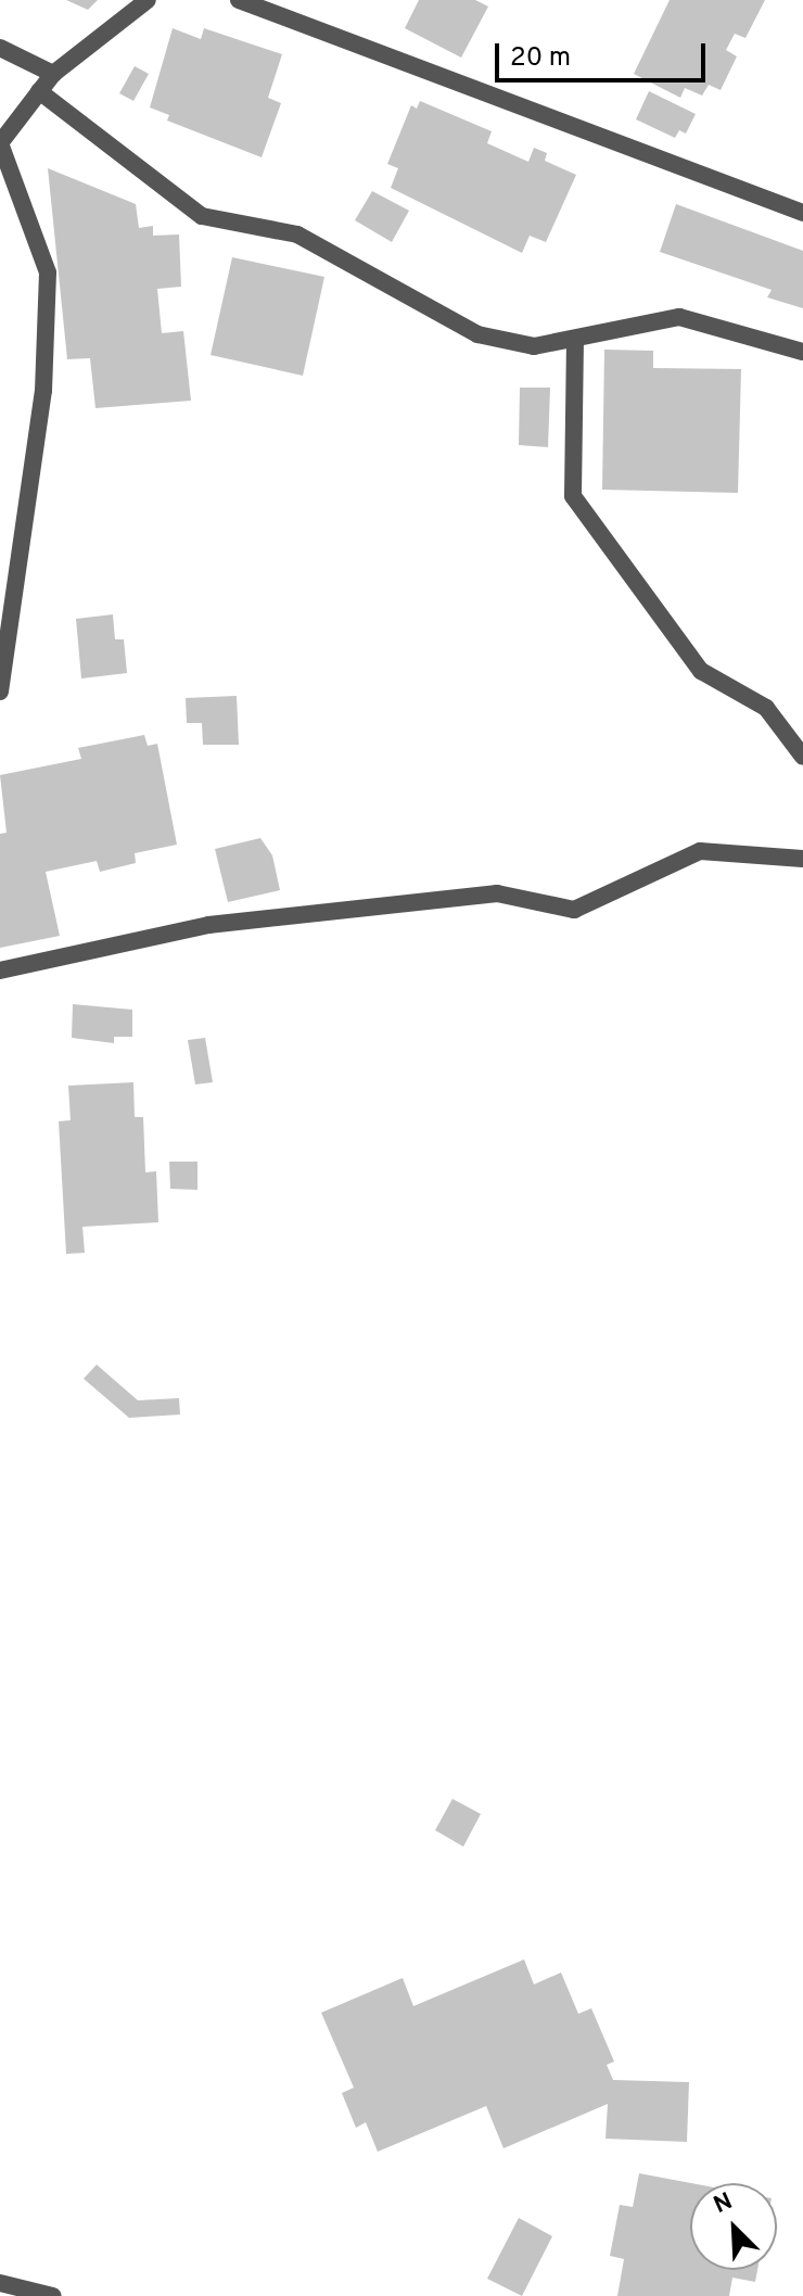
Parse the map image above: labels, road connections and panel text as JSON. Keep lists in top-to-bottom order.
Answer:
{
  "scale_bar": "20 m",
  "north": "top left"
}
